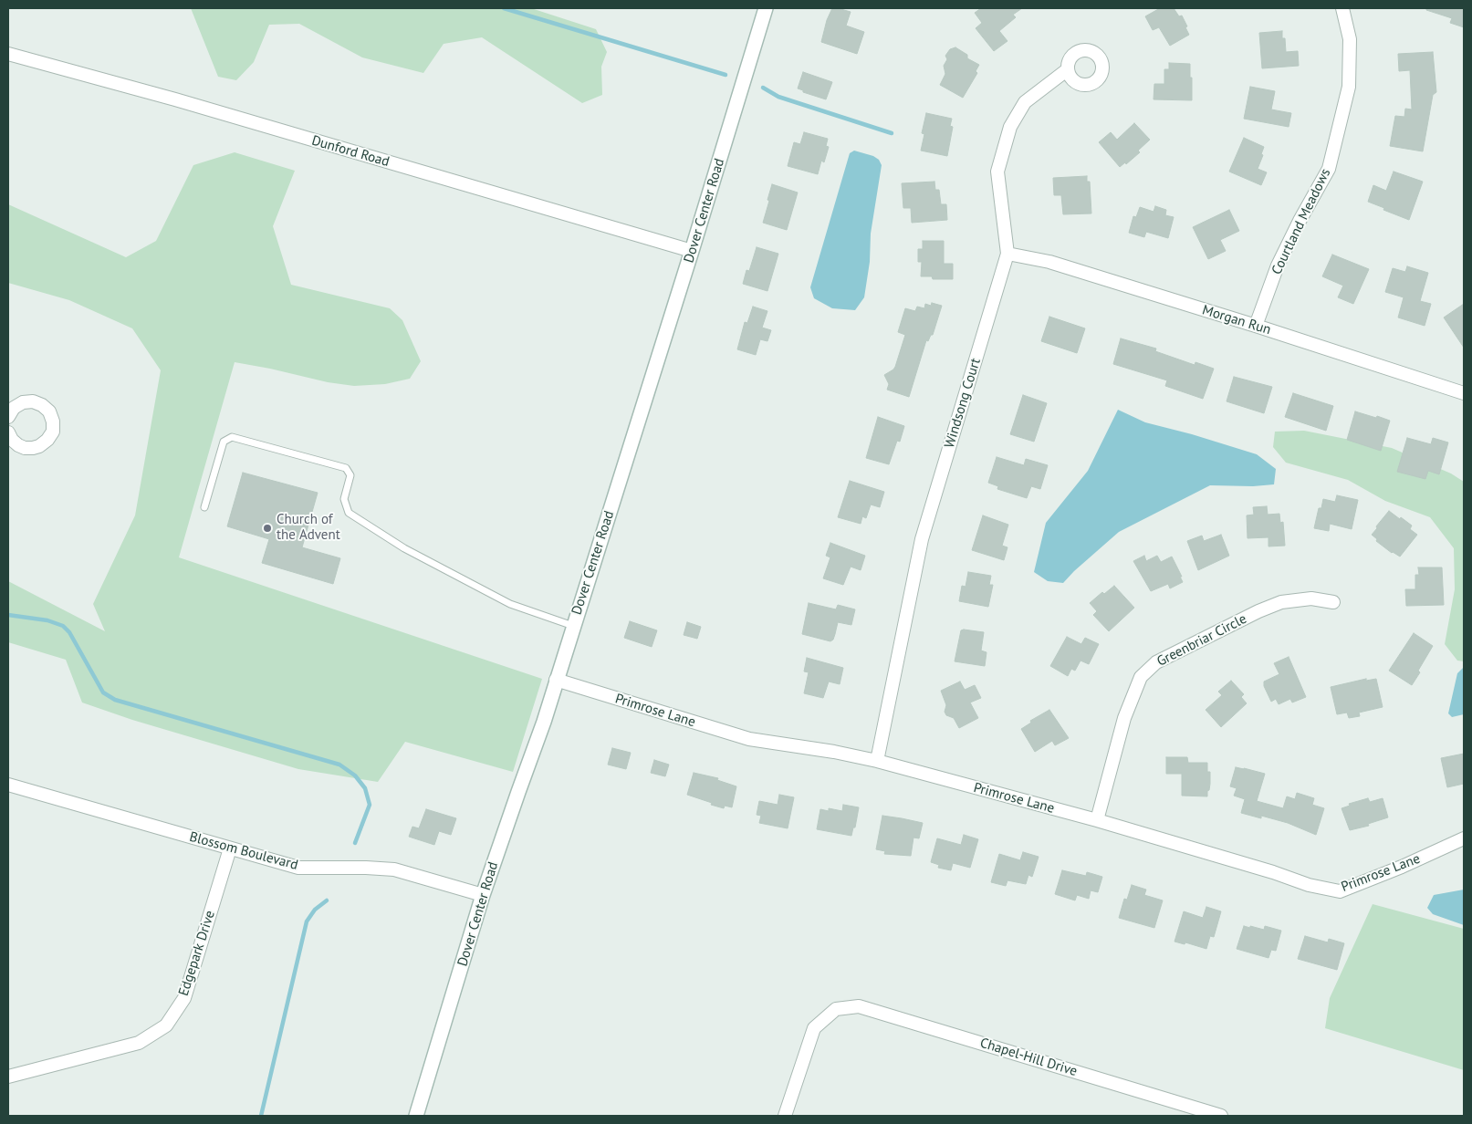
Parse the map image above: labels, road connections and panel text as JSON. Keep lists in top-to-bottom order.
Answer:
{
  "streets": {
    "street": [
      "Dunford Road",
      "Dover Center Road",
      "Courtland Meadows",
      "Morgan Run",
      "Windsong Court",
      "Greenbriar Circle",
      "Primrose Lane",
      "Blossom Boulevard",
      "Edgepark Drive",
      "Chapel-Hill Drive"
    ]
  },
  "crossings": [
    ["Dunford Road", "Dover Center Road"],
    ["Dover Center Road", "Primrose Lane"],
    ["Dover Center Road", "Blossom Boulevard"],
    ["Courtland Meadows", "Morgan Run"],
    ["Morgan Run", "Windsong Court"],
    ["Windsong Court", "Primrose Lane"],
    ["Greenbriar Circle", "Primrose Lane"],
    ["Blossom Boulevard", "Edgepark Drive"]
  ],
  "places": ["Church of the Advent"]
}
